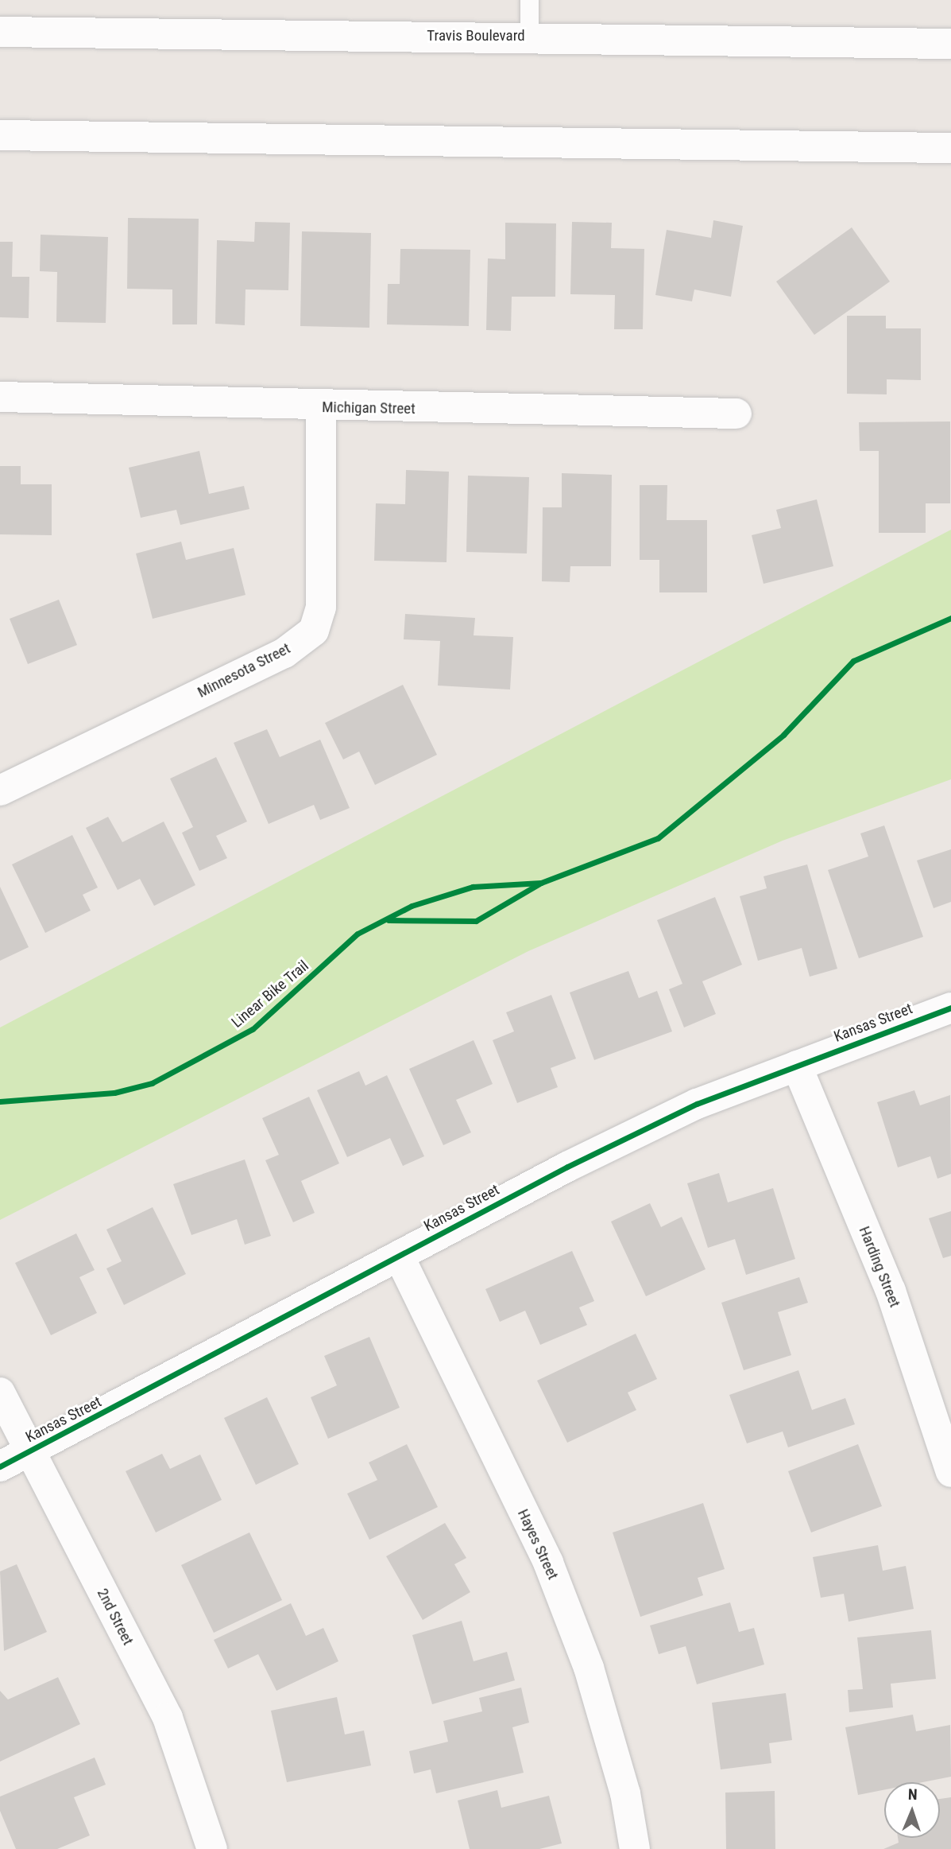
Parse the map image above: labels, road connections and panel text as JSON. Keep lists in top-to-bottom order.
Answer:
{
  "streets": {
    "street": [
      "Travis Boulevard",
      "Michigan Street",
      "Minnesota Street",
      "Kansas Street",
      "Harding Street",
      "Hayes Street",
      "2nd Street"
    ],
    "cycle path": ["Linear Bike Trail"]
  },
  "crossings": [
    ["Michigan Street", "Minnesota Street"],
    ["Kansas Street", "Harding Street"],
    ["Kansas Street", "Hayes Street"],
    ["Kansas Street", "2nd Street"]
  ],
  "north": "top"
}
